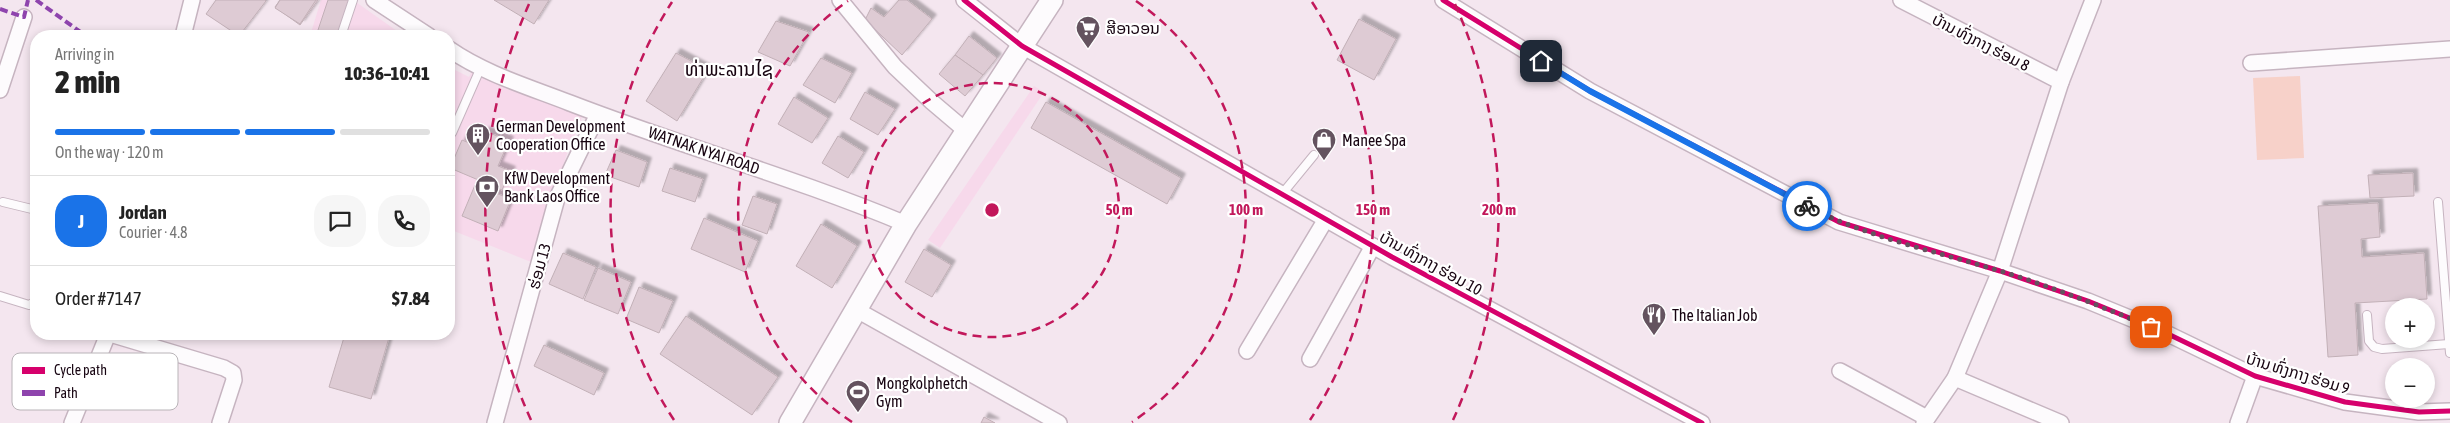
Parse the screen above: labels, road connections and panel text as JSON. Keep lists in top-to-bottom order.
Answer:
{
  "streets": {
    "street": [
      "ບ້ານ ທົ່ງກາງ ຮ່ອມ 8",
      "WATNAK NYAI ROAD",
      "ບ້ານ ທົ່ງກາງ ຮ່ອມ 10",
      "ຮ່ອມ 13",
      "ບ້ານ ທົ່ງກາງ ຮ່ອມ 9"
    ]
  },
  "crossings": [
    ["WATNAK NYAI ROAD", "ຮ່ອມ 13"]
  ],
  "districts": ["ທ່າພະລານໄຊ"],
  "places": {
    "supermarket": ["ສີອາວອນ"],
    "building": ["German Development Cooperation Office"],
    "shop": ["Manee Spa"],
    "bank": ["KfW Development Bank Laos Office"],
    "restaurant": ["The Italian Job"],
    "sports": ["Mongkolphetch Gym"]
  },
  "legend": ["Cycle path", "Path"],
  "page": {
    "heading": ["2 min", "Arriving in", "10:36–10:41"],
    "panel": [
      "Jordan",
      "Courier · 4.8",
      "Order #7147",
      "$7.84"
    ],
    "bar": "On the way · 120 m",
    "round": "J",
    "map_buttons": ["+", "−"]
  },
  "rings": [
    "50 m",
    "100 m",
    "150 m",
    "200 m"
  ]
}
